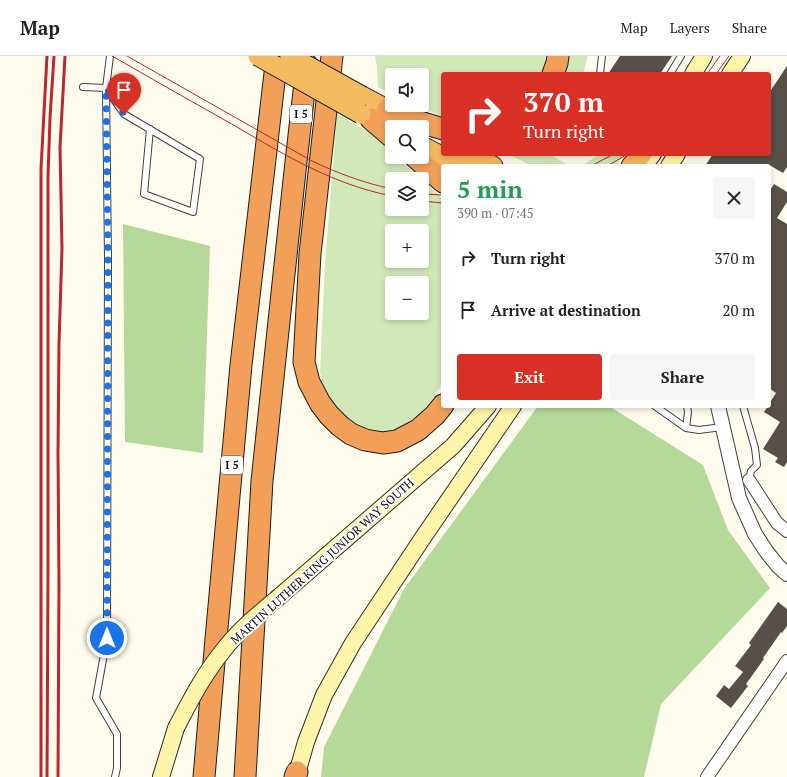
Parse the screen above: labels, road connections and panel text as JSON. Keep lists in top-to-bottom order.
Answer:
{
  "streets": {
    "highway": ["I 5"],
    "main road": ["MARTIN LUTHER KING JUNIOR WAY SOUTH"]
  },
  "page": {
    "header": "Map",
    "nav": ["Map", "Layers", "Share"],
    "map_buttons": ["+", "−"],
    "turn": ["370 m", "Turn right"],
    "heading": ["5 min", "390 m · 07:45"],
    "list": [
      {
        "name": "Turn right",
        "value": "370 m"
      },
      {
        "name": "Arrive at destination",
        "value": "20 m"
      }
    ],
    "buttons": ["Exit", "Share"]
  }
}
